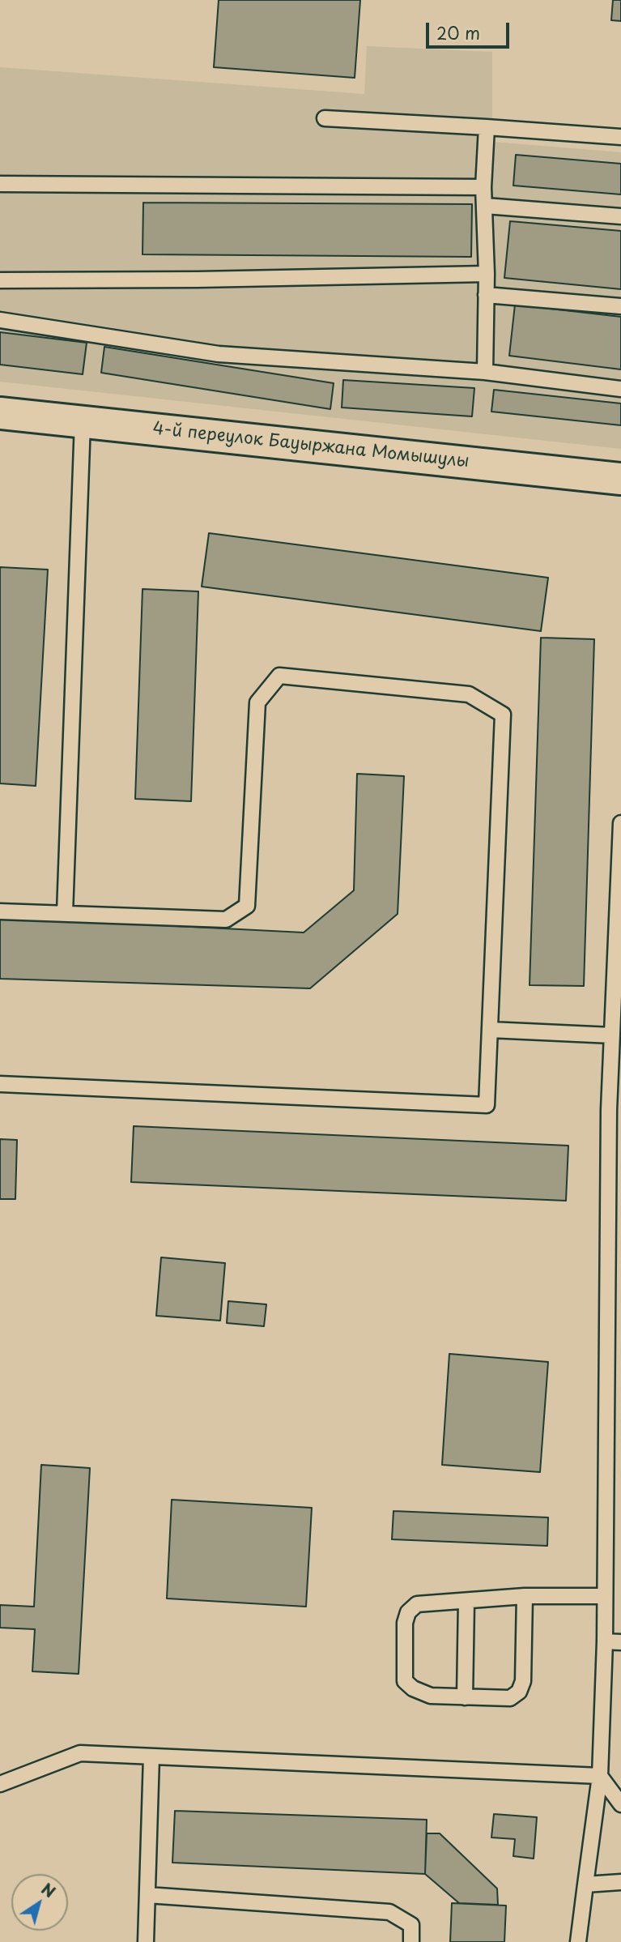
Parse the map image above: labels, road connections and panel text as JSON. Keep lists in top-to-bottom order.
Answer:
{
  "streets": {
    "street": ["4-й переулок Бауыржана Момышулы"]
  },
  "scale_bar": "20 m",
  "north": "top right"
}
